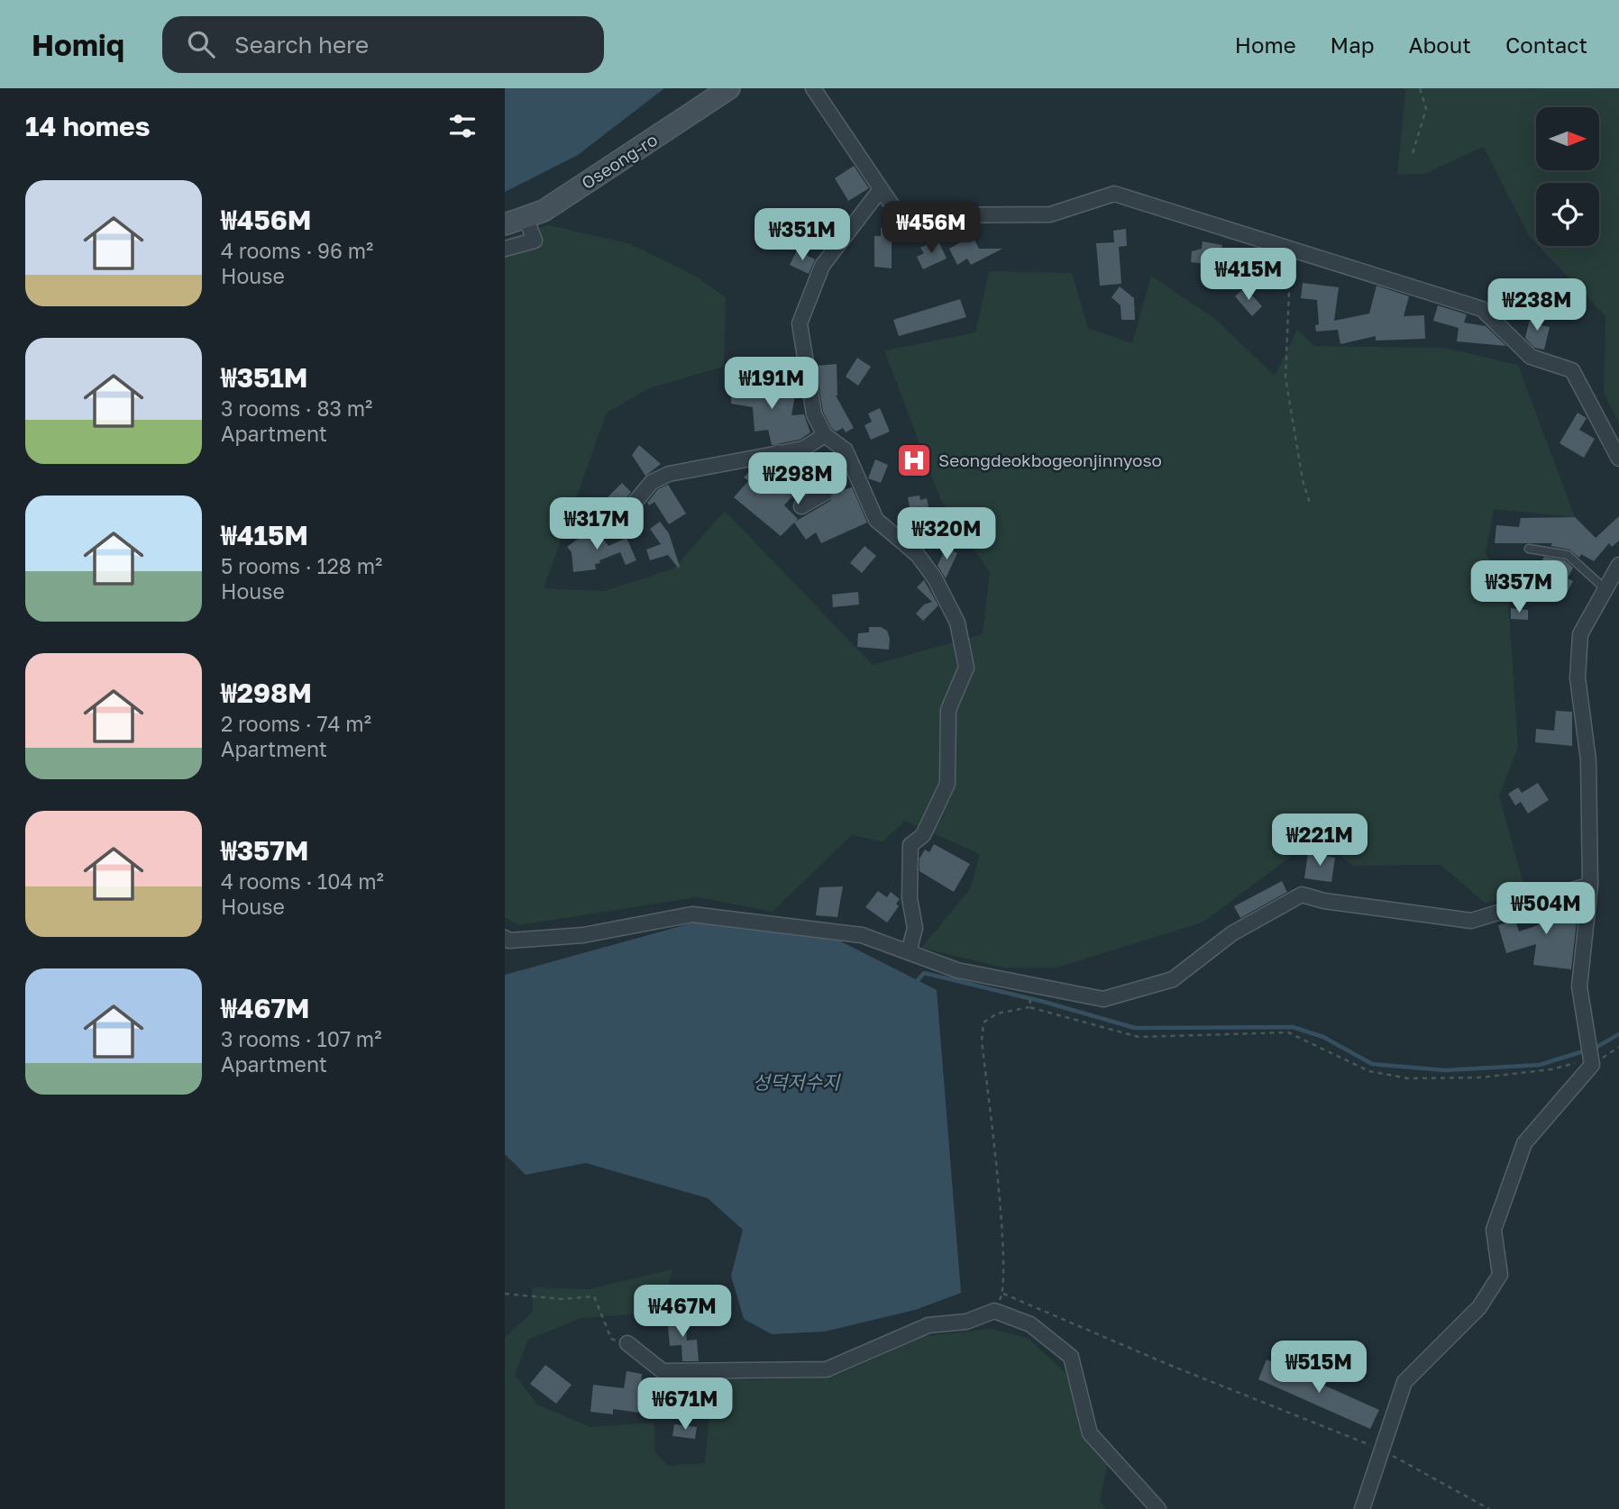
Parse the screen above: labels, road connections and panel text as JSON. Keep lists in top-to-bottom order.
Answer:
{
  "streets": {
    "main road": ["Oseong-ro"]
  },
  "water": ["성덕저수지"],
  "places": {
    "hospital": ["Seongdeokbogeonjinnyoso"]
  },
  "north": "right",
  "page": {
    "header": "Homiq",
    "search": "Search here",
    "nav": [
      "Home",
      "Map",
      "About",
      "Contact"
    ],
    "heading": "14 homes",
    "list": [
      {
        "name": "₩456M",
        "note": "4 rooms · 96 m² · House"
      },
      {
        "name": "₩351M",
        "note": "3 rooms · 83 m² · Apartment"
      },
      {
        "name": "₩415M",
        "note": "5 rooms · 128 m² · House"
      },
      {
        "name": "₩298M",
        "note": "2 rooms · 74 m² · Apartment"
      },
      {
        "name": "₩357M",
        "note": "4 rooms · 104 m² · House"
      },
      {
        "name": "₩467M",
        "note": "3 rooms · 107 m² · Apartment"
      }
    ],
    "price": [
      "₩456M",
      "₩351M",
      "₩415M",
      "₩238M",
      "₩191M",
      "₩298M",
      "₩317M",
      "₩320M",
      "₩357M",
      "₩221M",
      "₩504M",
      "₩467M",
      "₩515M",
      "₩671M"
    ]
  }
}
